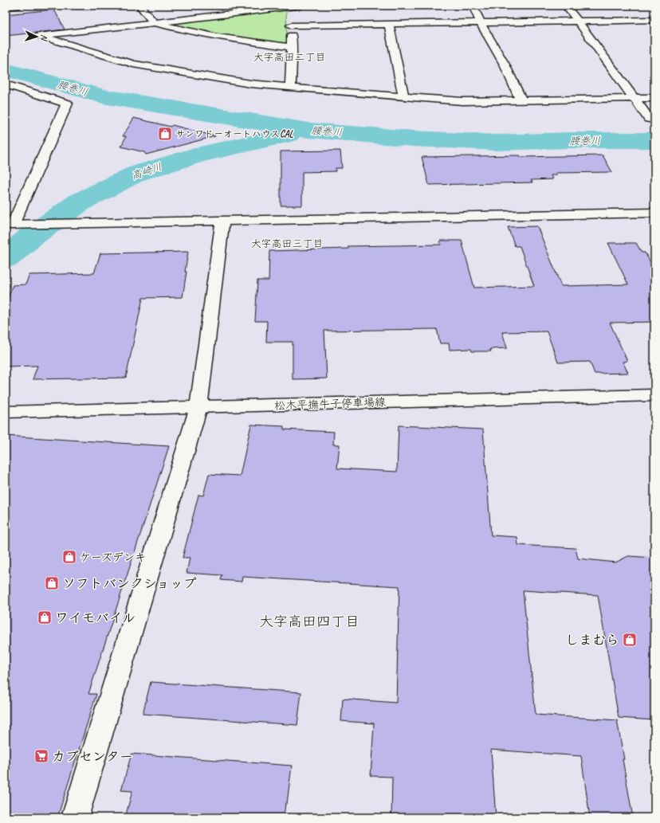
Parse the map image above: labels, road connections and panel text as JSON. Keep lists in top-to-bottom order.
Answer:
{
  "streets": {
    "main road": ["松木平撫牛子停車場線"]
  },
  "districts": ["大字高田二丁目", "大字高田三丁目", "大字高田四丁目"],
  "water": ["腰巻川", "高崎川"],
  "places": {
    "shop": [
      "サンワドーオートハウスCAL",
      "ケーズデンキ",
      "ソフトバンクショップ",
      "ワイモバイル",
      "しまむら"
    ],
    "supermarket": ["カブセンター"]
  },
  "north": "right"
}
